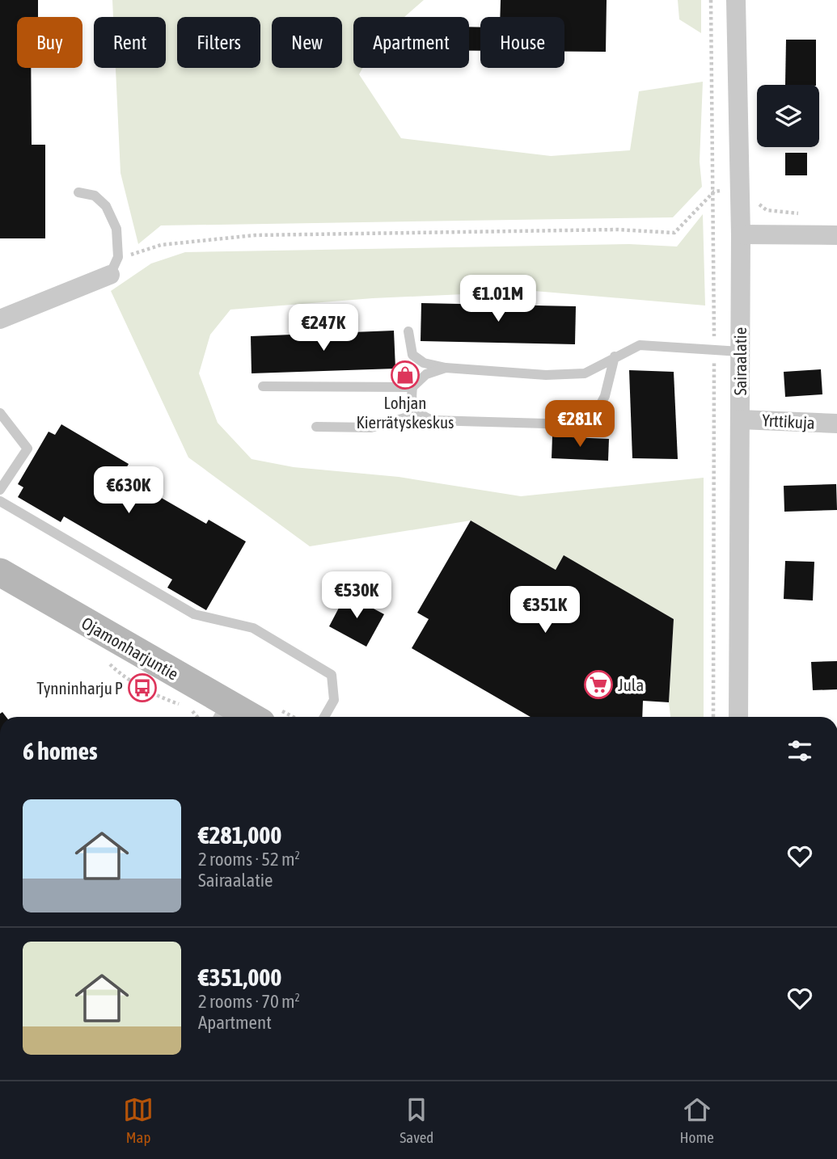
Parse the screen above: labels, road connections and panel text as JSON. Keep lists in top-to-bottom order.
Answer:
{
  "streets": {
    "main road": ["Ojamonharjuntie"],
    "street": ["Sairaalatie", "Yrttikuja"]
  },
  "crossings": [
    ["Sairaalatie", "Yrttikuja"]
  ],
  "places": {
    "shop": ["Lohjan Kierrätyskeskus"],
    "supermarket": ["Jula"],
    "bus stop": ["Tynninharju P"]
  },
  "page": {
    "chip": [
      "Buy",
      "Rent",
      "Filters",
      "New",
      "Apartment",
      "House"
    ],
    "price": [
      "€1.01M",
      "€247K",
      "€281K",
      "€630K",
      "€530K",
      "€351K"
    ],
    "heading": "6 homes",
    "list": [
      {
        "name": "€281,000",
        "note": "2 rooms · 52 m² · Sairaalatie"
      },
      {
        "name": "€351,000",
        "note": "2 rooms · 70 m² · Apartment"
      }
    ],
    "tabs": ["Map", "Saved", "Home"]
  }
}
